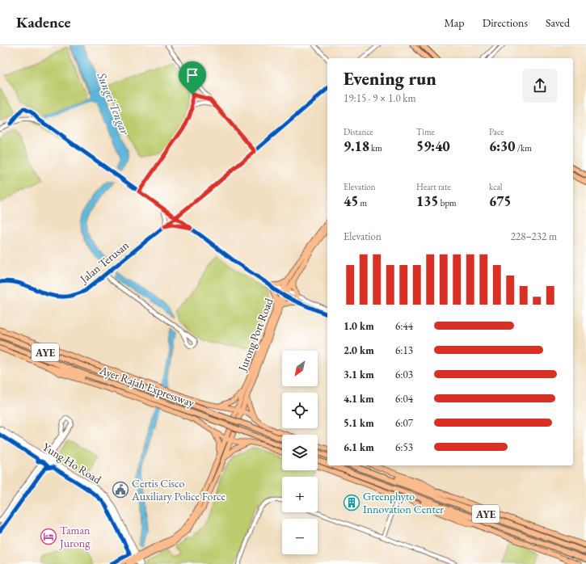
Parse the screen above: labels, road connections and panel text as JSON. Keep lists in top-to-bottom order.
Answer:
{
  "streets": {
    "highway": ["AYE", "Ayer Rajah Expressway"],
    "main road": ["Jurong Port Road"],
    "street": ["Jalan Terusan", "Yung Ho Road"]
  },
  "water": ["Sungei Tengar"],
  "places": {
    "public building": ["Certis Cisco Auxiliary Police Force"],
    "building": ["Greenphyto Innovation Center"],
    "hotel": ["Taman Jurong"]
  },
  "north": "bottom left",
  "page": {
    "header": "Kadence",
    "nav": ["Map", "Directions", "Saved"],
    "heading": ["Evening run", "19:15 · 9 × 1.0 km"],
    "stats": [
      ["Distance", "9.18 km"],
      ["Time", "59:40"],
      ["Pace", "6:30 /km"],
      ["Elevation", "45 m"],
      ["Heart rate", "135 bpm"],
      ["kcal", "675"]
    ],
    "chart": ["Elevation", "228–232 m"],
    "list": [
      {
        "name": "1.0 km",
        "note": "6:44"
      },
      {
        "name": "2.0 km",
        "note": "6:13"
      },
      {
        "name": "3.1 km",
        "note": "6:03"
      },
      {
        "name": "4.1 km",
        "note": "6:04"
      },
      {
        "name": "5.1 km",
        "note": "6:07"
      },
      {
        "name": "6.1 km",
        "note": "6:53"
      }
    ],
    "map_buttons": ["+", "−"]
  }
}
